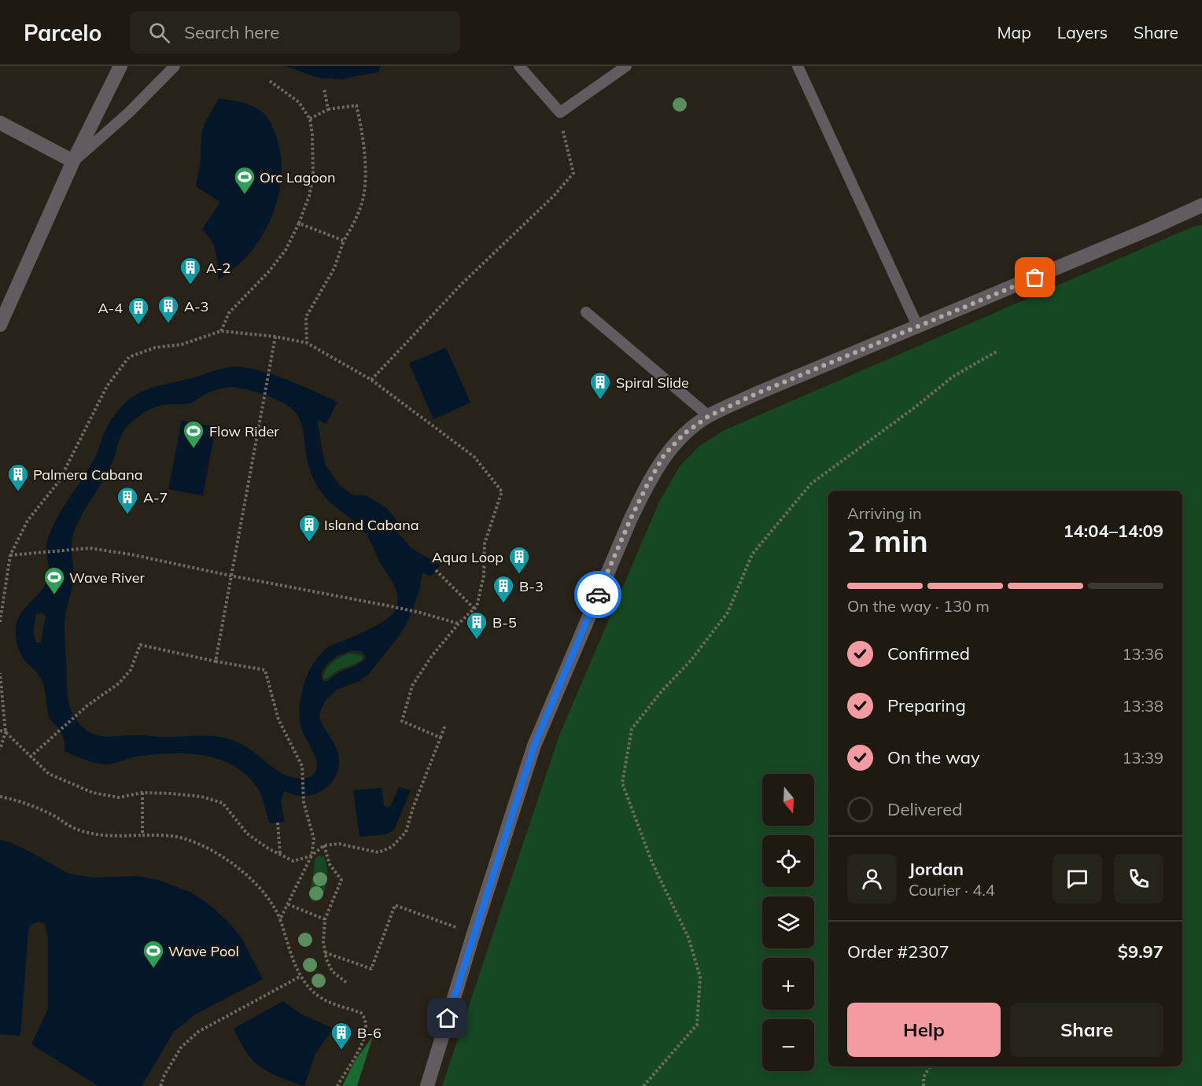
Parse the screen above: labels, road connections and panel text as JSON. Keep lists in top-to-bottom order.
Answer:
{
  "places": {
    "sports": [
      "Orc Lagoon",
      "Flow Rider",
      "Wave River",
      "Wave Pool"
    ],
    "building": [
      "A-2",
      "A-3",
      "A-4",
      "Spiral Slide",
      "Palmera Cabana",
      "A-7",
      "Island Cabana",
      "Aqua Loop",
      "B-3",
      "B-5",
      "B-6"
    ]
  },
  "north": "bottom",
  "page": {
    "header": "Parcelo",
    "search": "Search here",
    "nav": ["Map", "Layers", "Share"],
    "heading": ["2 min", "Arriving in", "14:04–14:09"],
    "panel": [
      "Jordan",
      "Courier · 4.4",
      "Order #2307",
      "$9.97"
    ],
    "bar": "On the way · 130 m",
    "list": [
      ["Confirmed", "13:36"],
      ["Preparing", "13:38"],
      ["On the way", "13:39"],
      "Delivered"
    ],
    "map_buttons": ["+", "−"],
    "buttons": ["Help", "Share"]
  }
}
